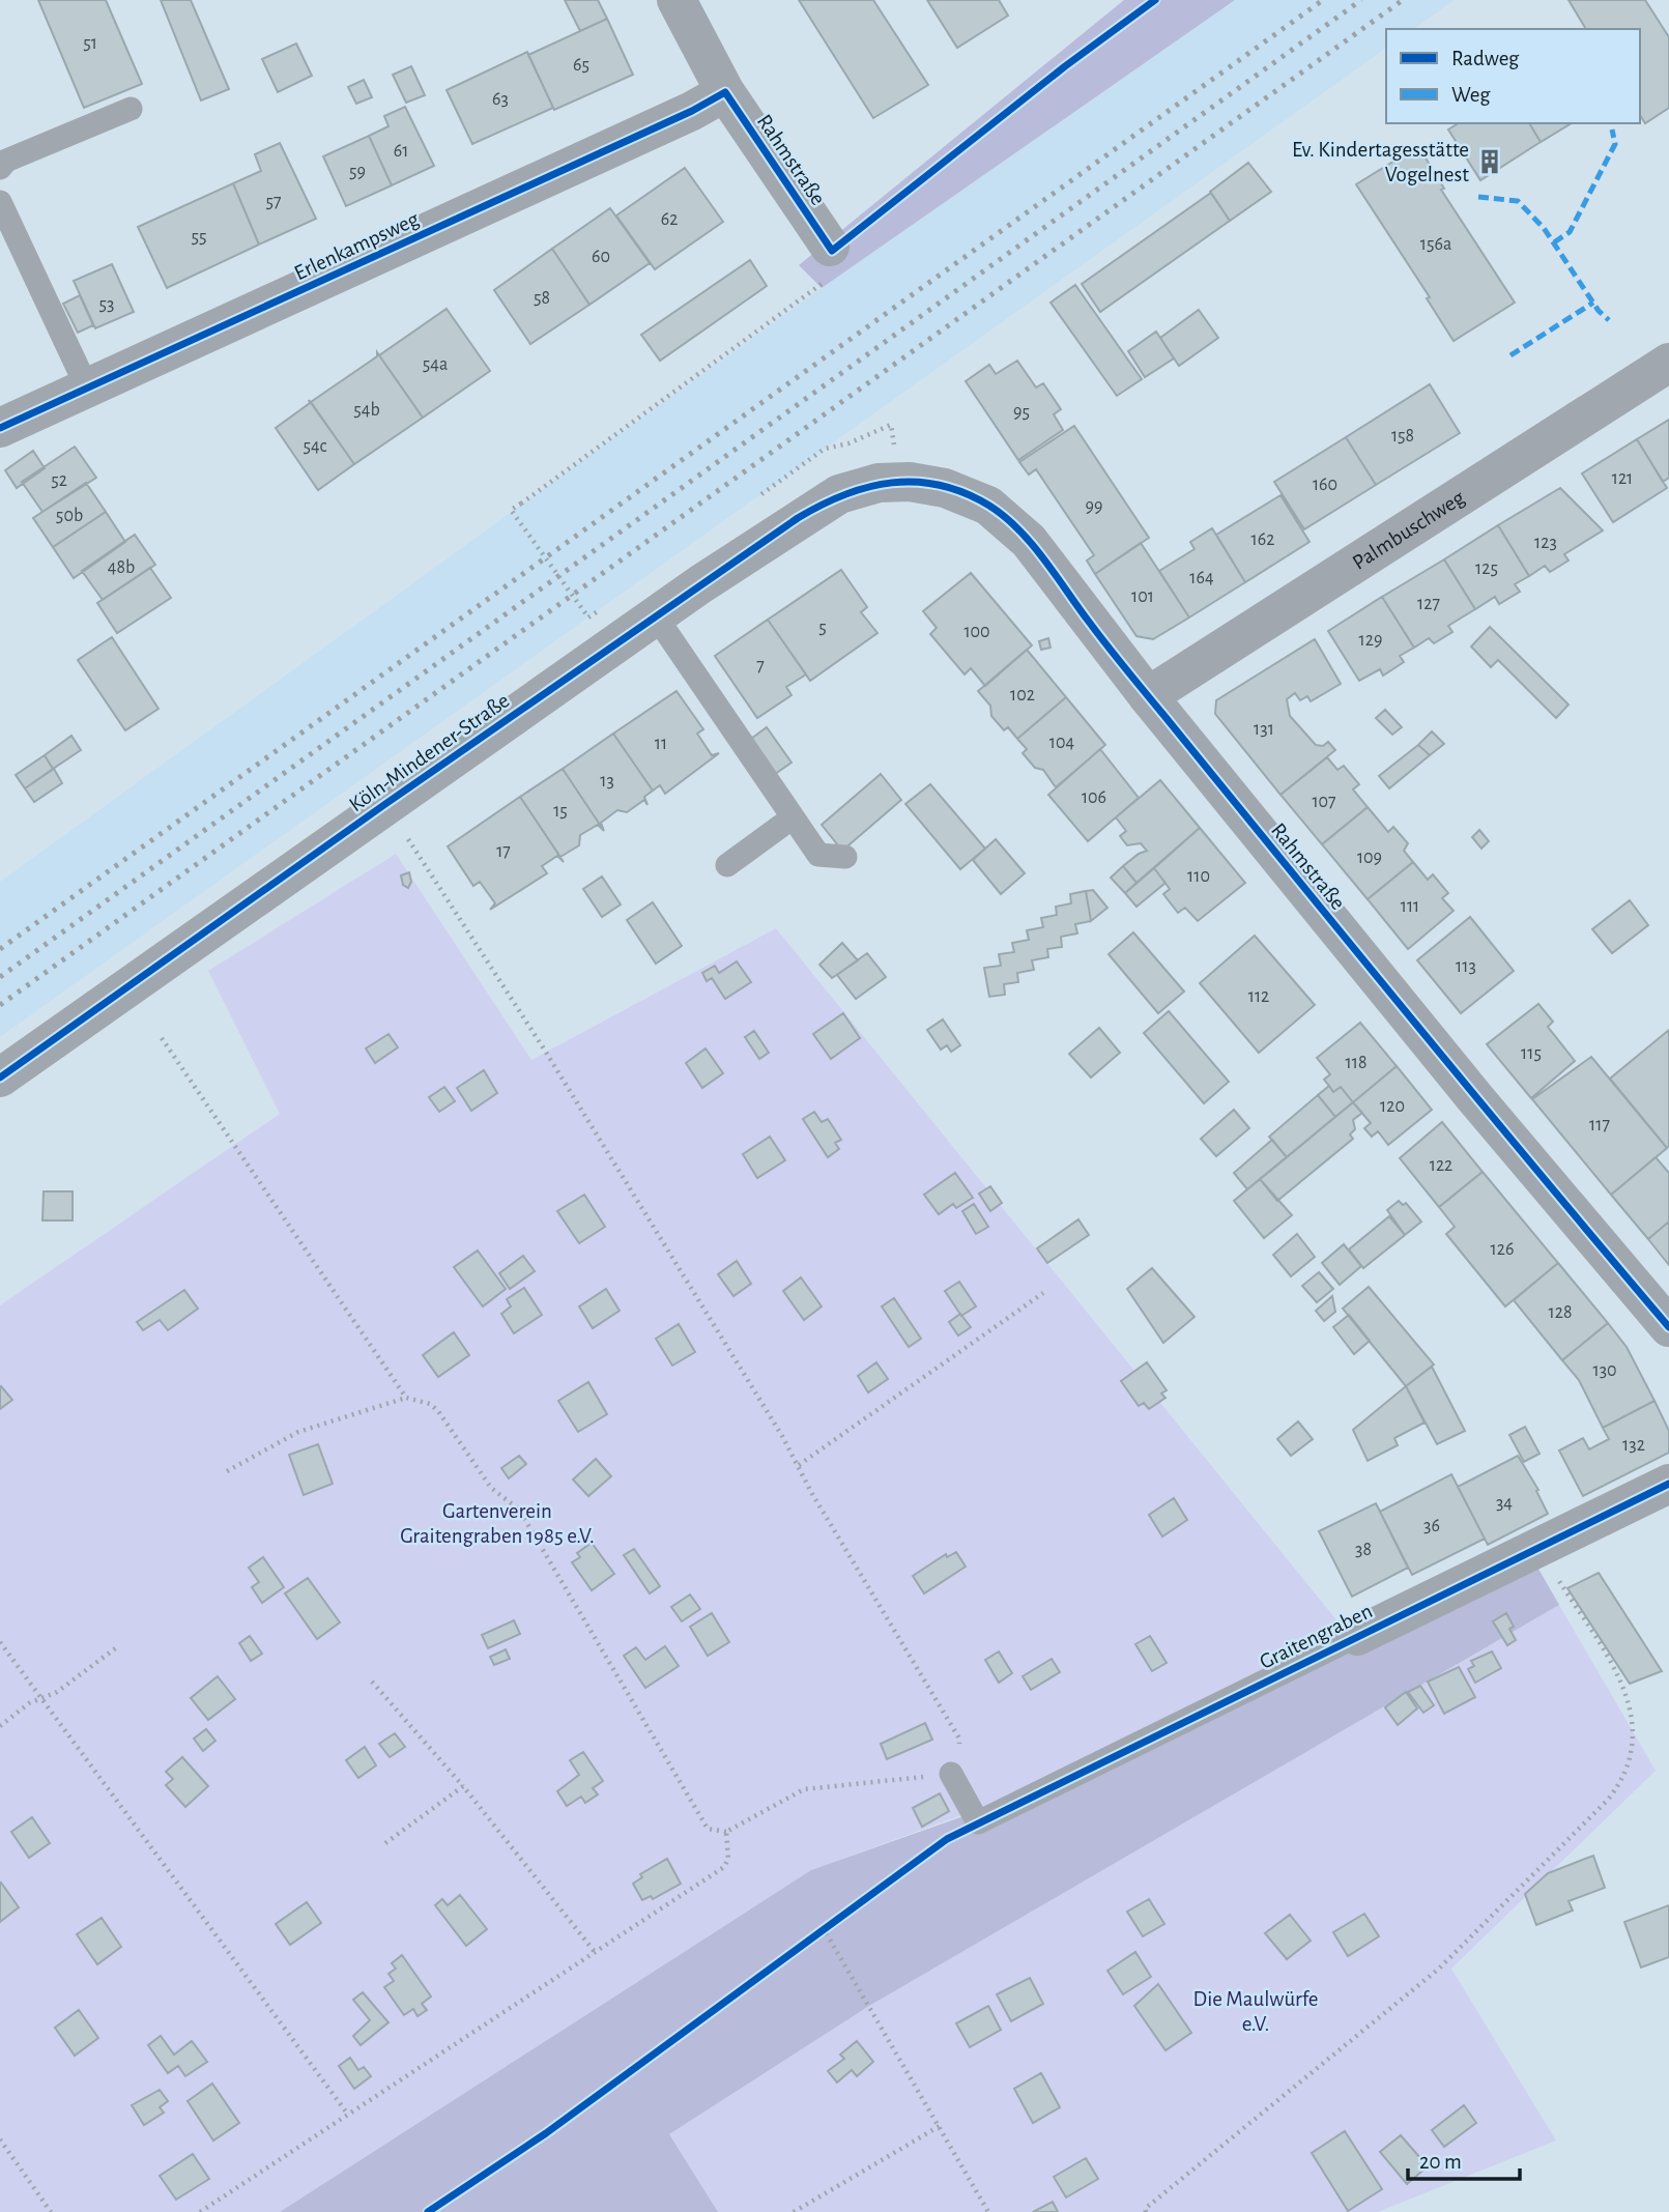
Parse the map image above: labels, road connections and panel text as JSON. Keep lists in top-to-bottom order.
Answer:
{
  "streets": {
    "street": [
      "Rahmstraße",
      "Erlenkampsweg",
      "Palmbuschweg",
      "Köln-Mindener-Straße",
      "Graitengraben"
    ]
  },
  "crossings": [
    ["Rahmstraße", "Erlenkampsweg"],
    ["Rahmstraße", "Palmbuschweg"],
    ["Rahmstraße", "Köln-Mindener-Straße"]
  ],
  "parks": ["Gartenverein Graitengraben 1985 e.V.", "Die Maulwürfe e.V."],
  "places": {
    "building": ["Ev. Kindertagesstätte Vogelnest"]
  },
  "house_numbers": [
    "51",
    "65",
    "63",
    "61",
    "59",
    "57",
    "62",
    "55",
    "156a",
    "60",
    "58",
    "53",
    "54a",
    "54b",
    "95",
    "158",
    "54c",
    "121",
    "52",
    "160",
    "99",
    "50b",
    "162",
    "123",
    "48b",
    "125",
    "164",
    "101",
    "127",
    "5",
    "100",
    "129",
    "7",
    "102",
    "131",
    "104",
    "11",
    "13",
    "106",
    "107",
    "15",
    "17",
    "109",
    "110",
    "111",
    "113",
    "112",
    "115",
    "118",
    "120",
    "117",
    "122",
    "126",
    "128",
    "130",
    "132",
    "34",
    "36",
    "38"
  ],
  "legend": ["Radweg", "Weg"],
  "scale_bar": "20 m"
}
